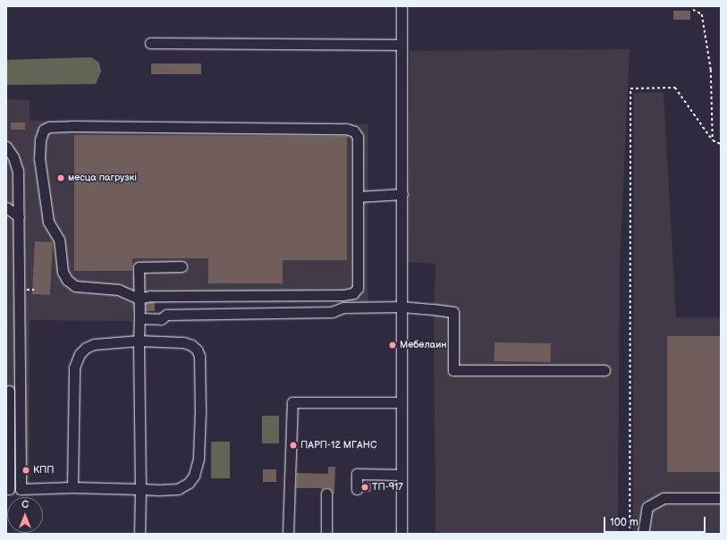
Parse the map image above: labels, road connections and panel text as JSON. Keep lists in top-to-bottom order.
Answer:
{
  "places": [
    "месца пагрузкі",
    "Мебелаин",
    "ПАРП-12 МГАНС",
    "КПП",
    "ТП-917"
  ],
  "scale_bar": "100 m",
  "north": "top"
}
